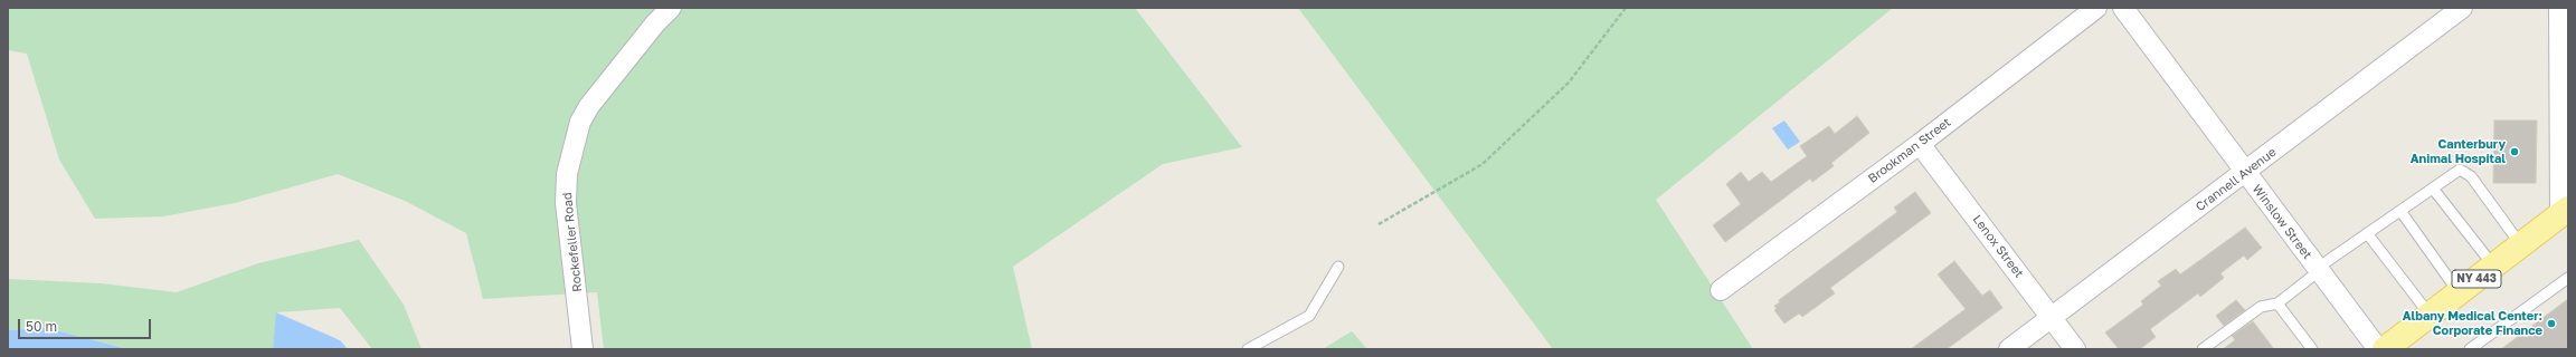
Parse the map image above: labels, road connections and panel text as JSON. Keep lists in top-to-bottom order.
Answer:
{
  "streets": {
    "main road": ["NY 443"],
    "street": [
      "Brookman Street",
      "Crannell Avenue",
      "Winslow Street",
      "Rockefeller Road",
      "Lenox Street"
    ]
  },
  "crossings": [
    ["Brookman Street", "Lenox Street"],
    ["Crannell Avenue", "Winslow Street"],
    ["Crannell Avenue", "Lenox Street"]
  ],
  "places": ["Canterbury Animal Hospital", "Albany Medical Center: Corporate Finance"],
  "scale_bar": "50 m"
}
